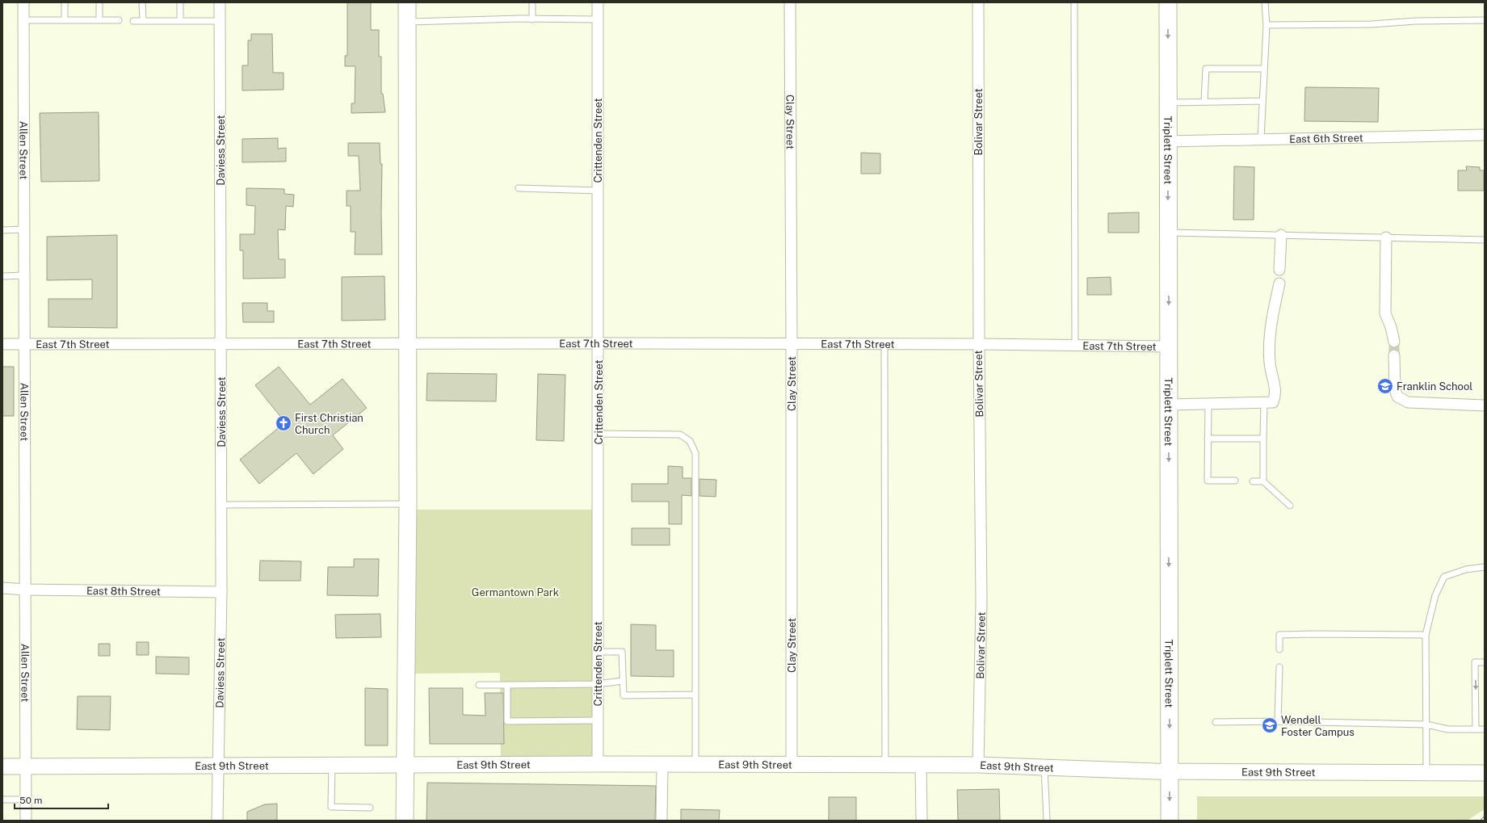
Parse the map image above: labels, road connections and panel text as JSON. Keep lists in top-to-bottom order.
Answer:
{
  "streets": {
    "main road": ["Triplett Street"],
    "street": [
      "Clay Street",
      "Bolivar Street",
      "East 6th Street",
      "Crittenden Street",
      "Allen Street",
      "Daviess Street",
      "East 7th Street",
      "East 8th Street",
      "East 9th Street"
    ]
  },
  "crossings": [
    ["Clay Street", "East 7th Street"],
    ["Clay Street", "East 9th Street"],
    ["Bolivar Street", "East 7th Street"],
    ["Bolivar Street", "East 9th Street"],
    ["East 6th Street", "Triplett Street"],
    ["Crittenden Street", "East 7th Street"],
    ["Crittenden Street", "East 9th Street"],
    ["Allen Street", "East 7th Street"],
    ["Allen Street", "East 8th Street"],
    ["Allen Street", "East 9th Street"],
    ["Daviess Street", "East 7th Street"],
    ["Daviess Street", "East 8th Street"],
    ["Daviess Street", "East 9th Street"],
    ["Triplett Street", "East 7th Street"],
    ["Triplett Street", "East 9th Street"]
  ],
  "one_way": ["Triplett Street"],
  "parks": ["Germantown Park"],
  "places": {
    "school or university": ["Franklin School", "Wendell Foster Campus"],
    "church": ["First Christian Church"]
  },
  "scale_bar": "50 m"
}
